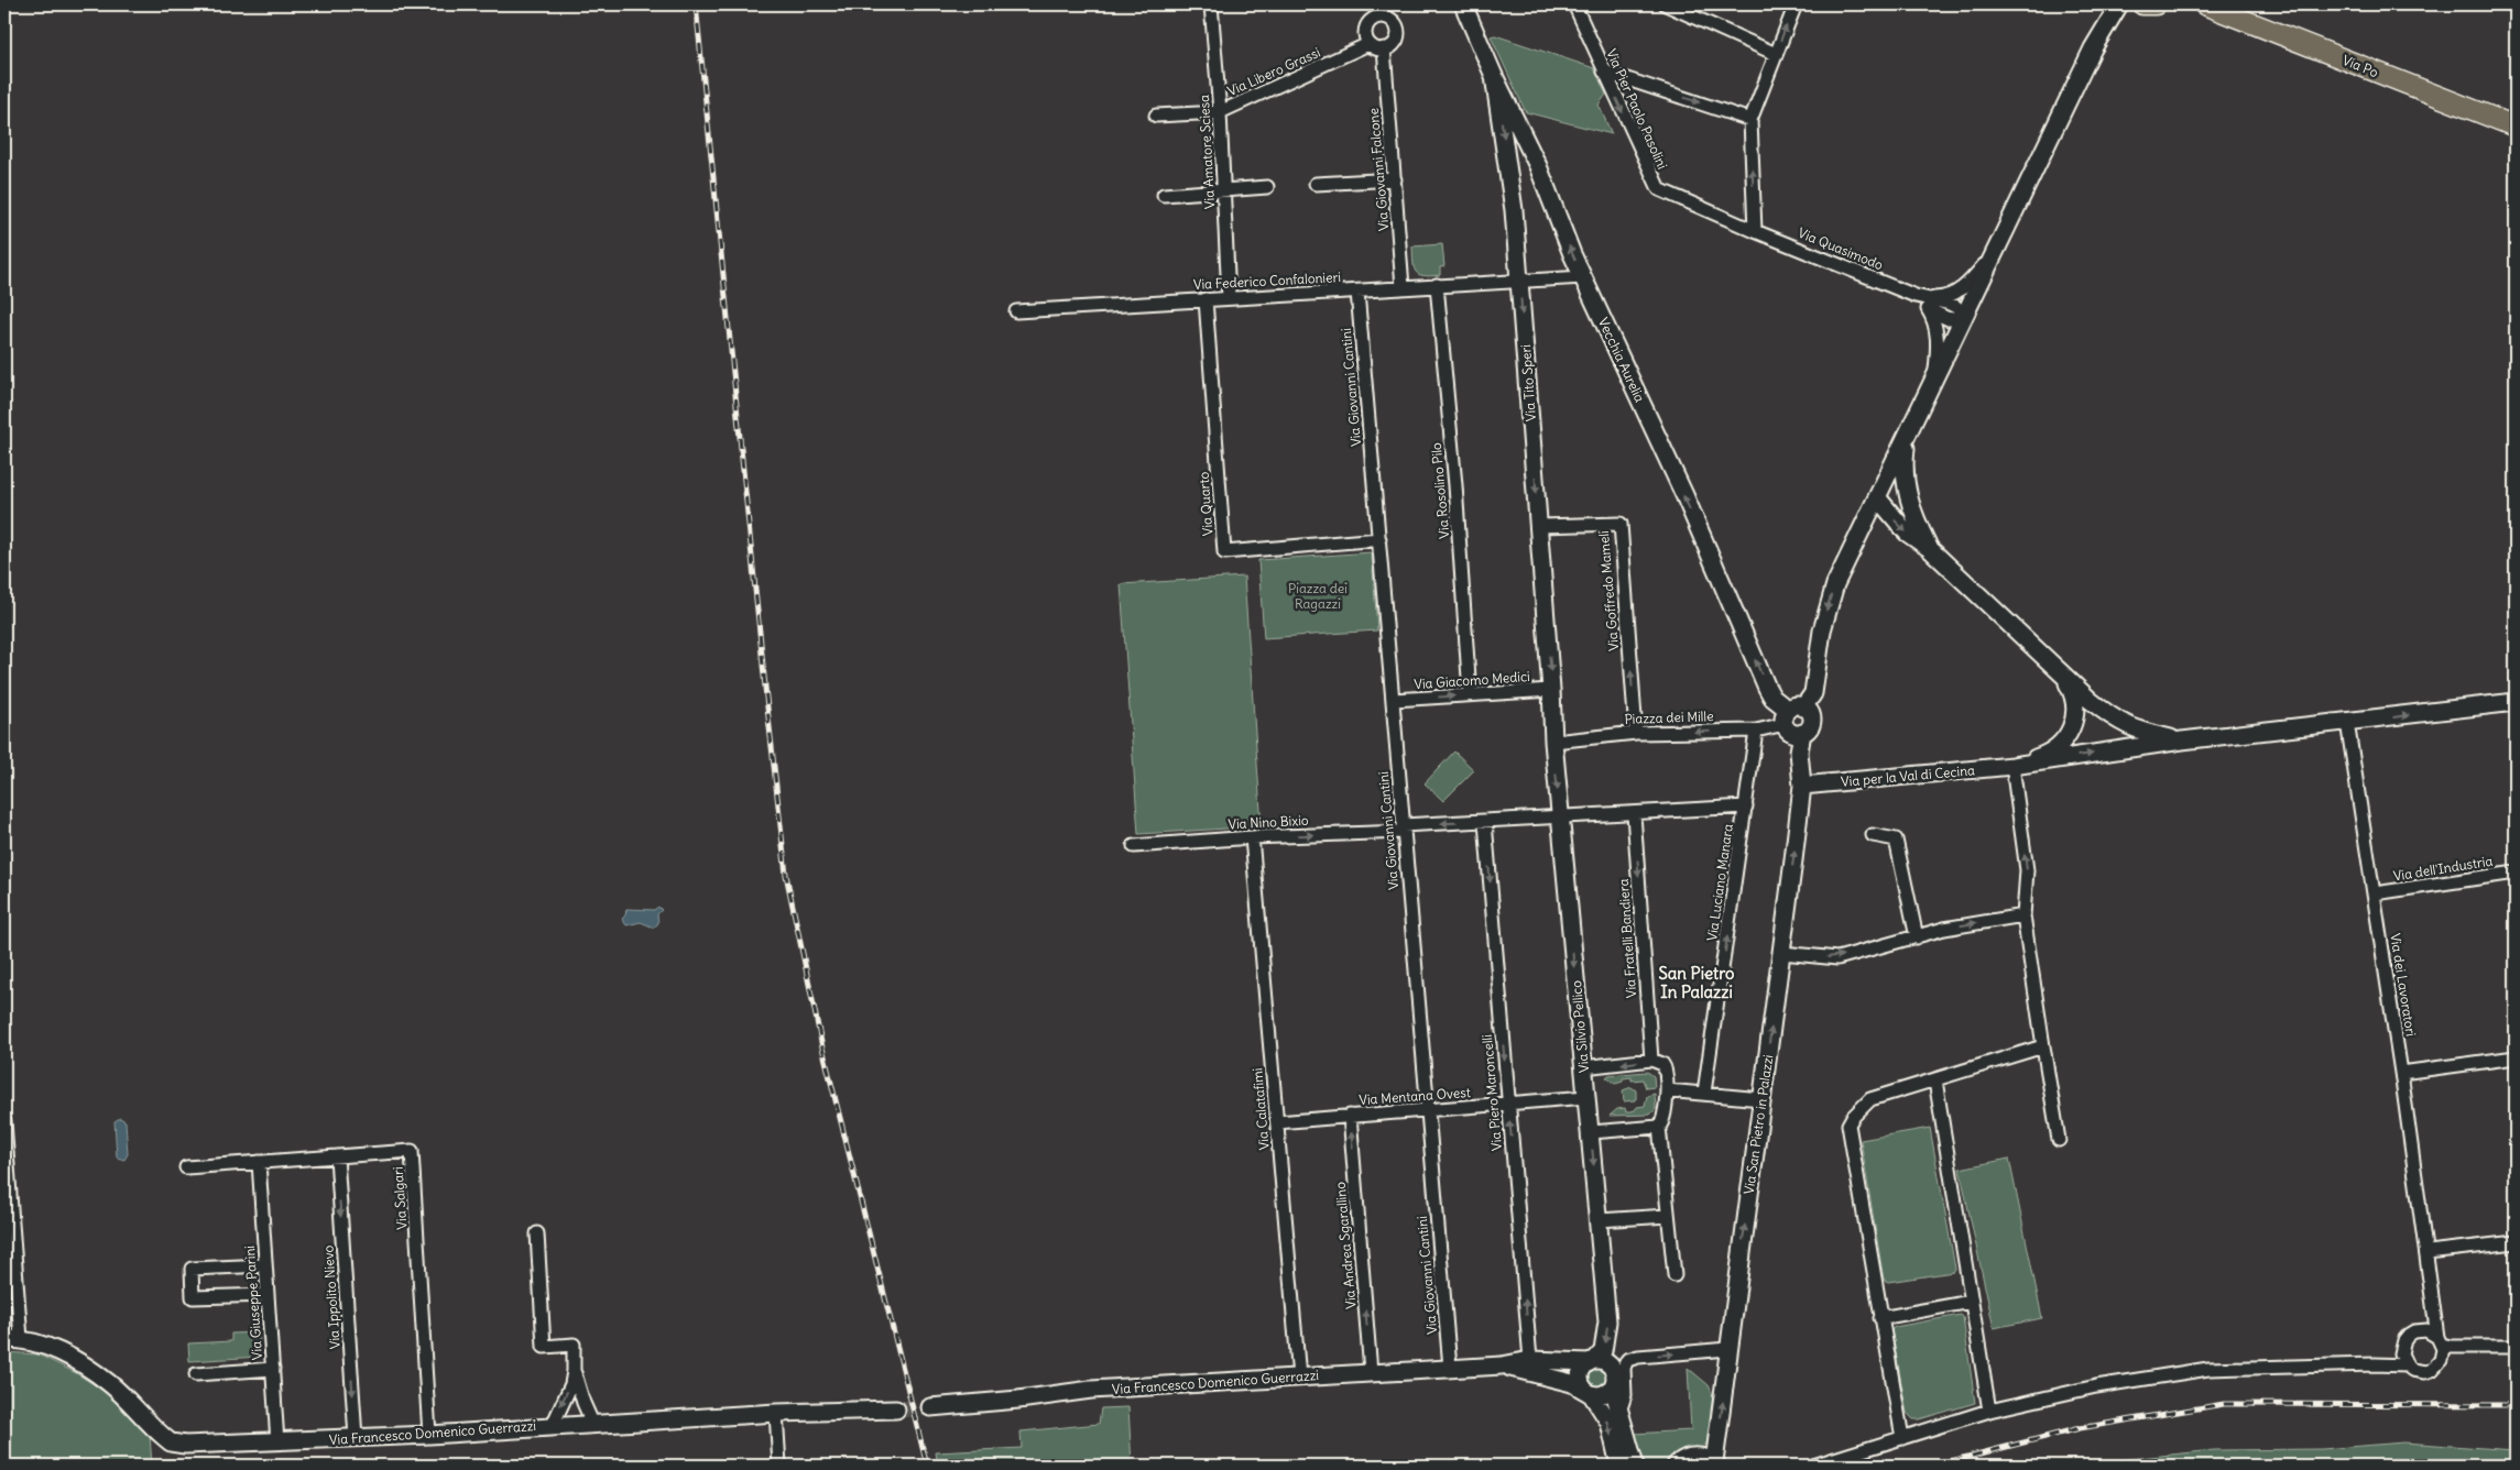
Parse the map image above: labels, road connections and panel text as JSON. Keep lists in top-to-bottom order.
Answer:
{
  "streets": {
    "main road": [
      "Via Po",
      "Vecchia Aurelia",
      "Via Tito Speri",
      "Via per la Val di Cecina",
      "Via Silvio Pellico",
      "Via San Pietro in Palazzi",
      "Via Francesco Domenico Guerrazzi"
    ],
    "street": [
      "Via Libero Grassi",
      "Via Pier Paolo Pasolini",
      "Via Amatore Sciesa",
      "Via Giovanni Falcone",
      "Via Quasimodo",
      "Via Federico Confalonieri",
      "Via Giovanni Cantini",
      "Via Rosolino Pilo",
      "Via Quarto",
      "Via Goffredo Mameli",
      "Via Giacomo Medici",
      "Piazza dei Mille",
      "Via Nino Bixio",
      "Via dell'Industria",
      "Via Luciano Manara",
      "Via Fratelli Bandiera",
      "Via dei Lavoratori",
      "Via Piero Maroncelli",
      "Via Mentana Ovest",
      "Via Calatafimi",
      "Via Salgari",
      "Via Andrea Sgarallino",
      "Via Ippolito Nievo",
      "Via Giuseppe Parini"
    ]
  },
  "crossings": [
    ["Via Libero Grassi", "Via Amatore Sciesa"],
    ["Via Libero Grassi", "Via Giovanni Falcone"],
    ["Via Pier Paolo Pasolini", "Via Quasimodo"],
    ["Via Amatore Sciesa", "Via Federico Confalonieri"],
    ["Via Giovanni Falcone", "Via Federico Confalonieri"],
    ["Via Federico Confalonieri", "Vecchia Aurelia"],
    ["Via Federico Confalonieri", "Via Tito Speri"],
    ["Via Federico Confalonieri", "Via Giovanni Cantini"],
    ["Via Federico Confalonieri", "Via Rosolino Pilo"],
    ["Via Federico Confalonieri", "Via Quarto"],
    ["Vecchia Aurelia", "Via Tito Speri"],
    ["Vecchia Aurelia", "Piazza dei Mille"],
    ["Via Tito Speri", "Via Goffredo Mameli"],
    ["Via Tito Speri", "Via Giacomo Medici"],
    ["Via Tito Speri", "Via Silvio Pellico"],
    ["Via Giovanni Cantini", "Via Quarto"],
    ["Via Giovanni Cantini", "Via Giacomo Medici"],
    ["Via Giovanni Cantini", "Via Nino Bixio"],
    ["Via Giovanni Cantini", "Via Mentana Ovest"],
    ["Via Giovanni Cantini", "Via Francesco Domenico Guerrazzi"],
    ["Via Rosolino Pilo", "Via Giacomo Medici"],
    ["Via Goffredo Mameli", "Piazza dei Mille"],
    ["Via Giacomo Medici", "Via Silvio Pellico"],
    ["Piazza dei Mille", "Via Luciano Manara"],
    ["Piazza dei Mille", "Via Silvio Pellico"],
    ["Via per la Val di Cecina", "Via San Pietro in Palazzi"],
    ["Via Nino Bixio", "Via Silvio Pellico"],
    ["Via Nino Bixio", "Via Piero Maroncelli"],
    ["Via Nino Bixio", "Via Calatafimi"],
    ["Via dell'Industria", "Via dei Lavoratori"],
    ["Via Silvio Pellico", "Via Mentana Ovest"],
    ["Via Silvio Pellico", "Via Francesco Domenico Guerrazzi"],
    ["Via Piero Maroncelli", "Via Mentana Ovest"],
    ["Via Piero Maroncelli", "Via Francesco Domenico Guerrazzi"],
    ["Via Mentana Ovest", "Via Calatafimi"],
    ["Via Mentana Ovest", "Via Andrea Sgarallino"],
    ["Via Calatafimi", "Via Francesco Domenico Guerrazzi"],
    ["Via Salgari", "Via Ippolito Nievo"],
    ["Via Salgari", "Via Giuseppe Parini"],
    ["Via Salgari", "Via Francesco Domenico Guerrazzi"],
    ["Via Andrea Sgarallino", "Via Francesco Domenico Guerrazzi"],
    ["Via Ippolito Nievo", "Via Francesco Domenico Guerrazzi"],
    ["Via Giuseppe Parini", "Via Francesco Domenico Guerrazzi"]
  ],
  "one_way": [
    "Via Pier Paolo Pasolini",
    "Vecchia Aurelia",
    "Via Tito Speri",
    "Via Giacomo Medici",
    "Via Luciano Manara",
    "Via Fratelli Bandiera",
    "Via Silvio Pellico",
    "Via San Pietro in Palazzi",
    "Via Andrea Sgarallino",
    "Via Ippolito Nievo"
  ],
  "districts": ["San Pietro In Palazzi"],
  "parks": ["Piazza dei Ragazzi"]
}
